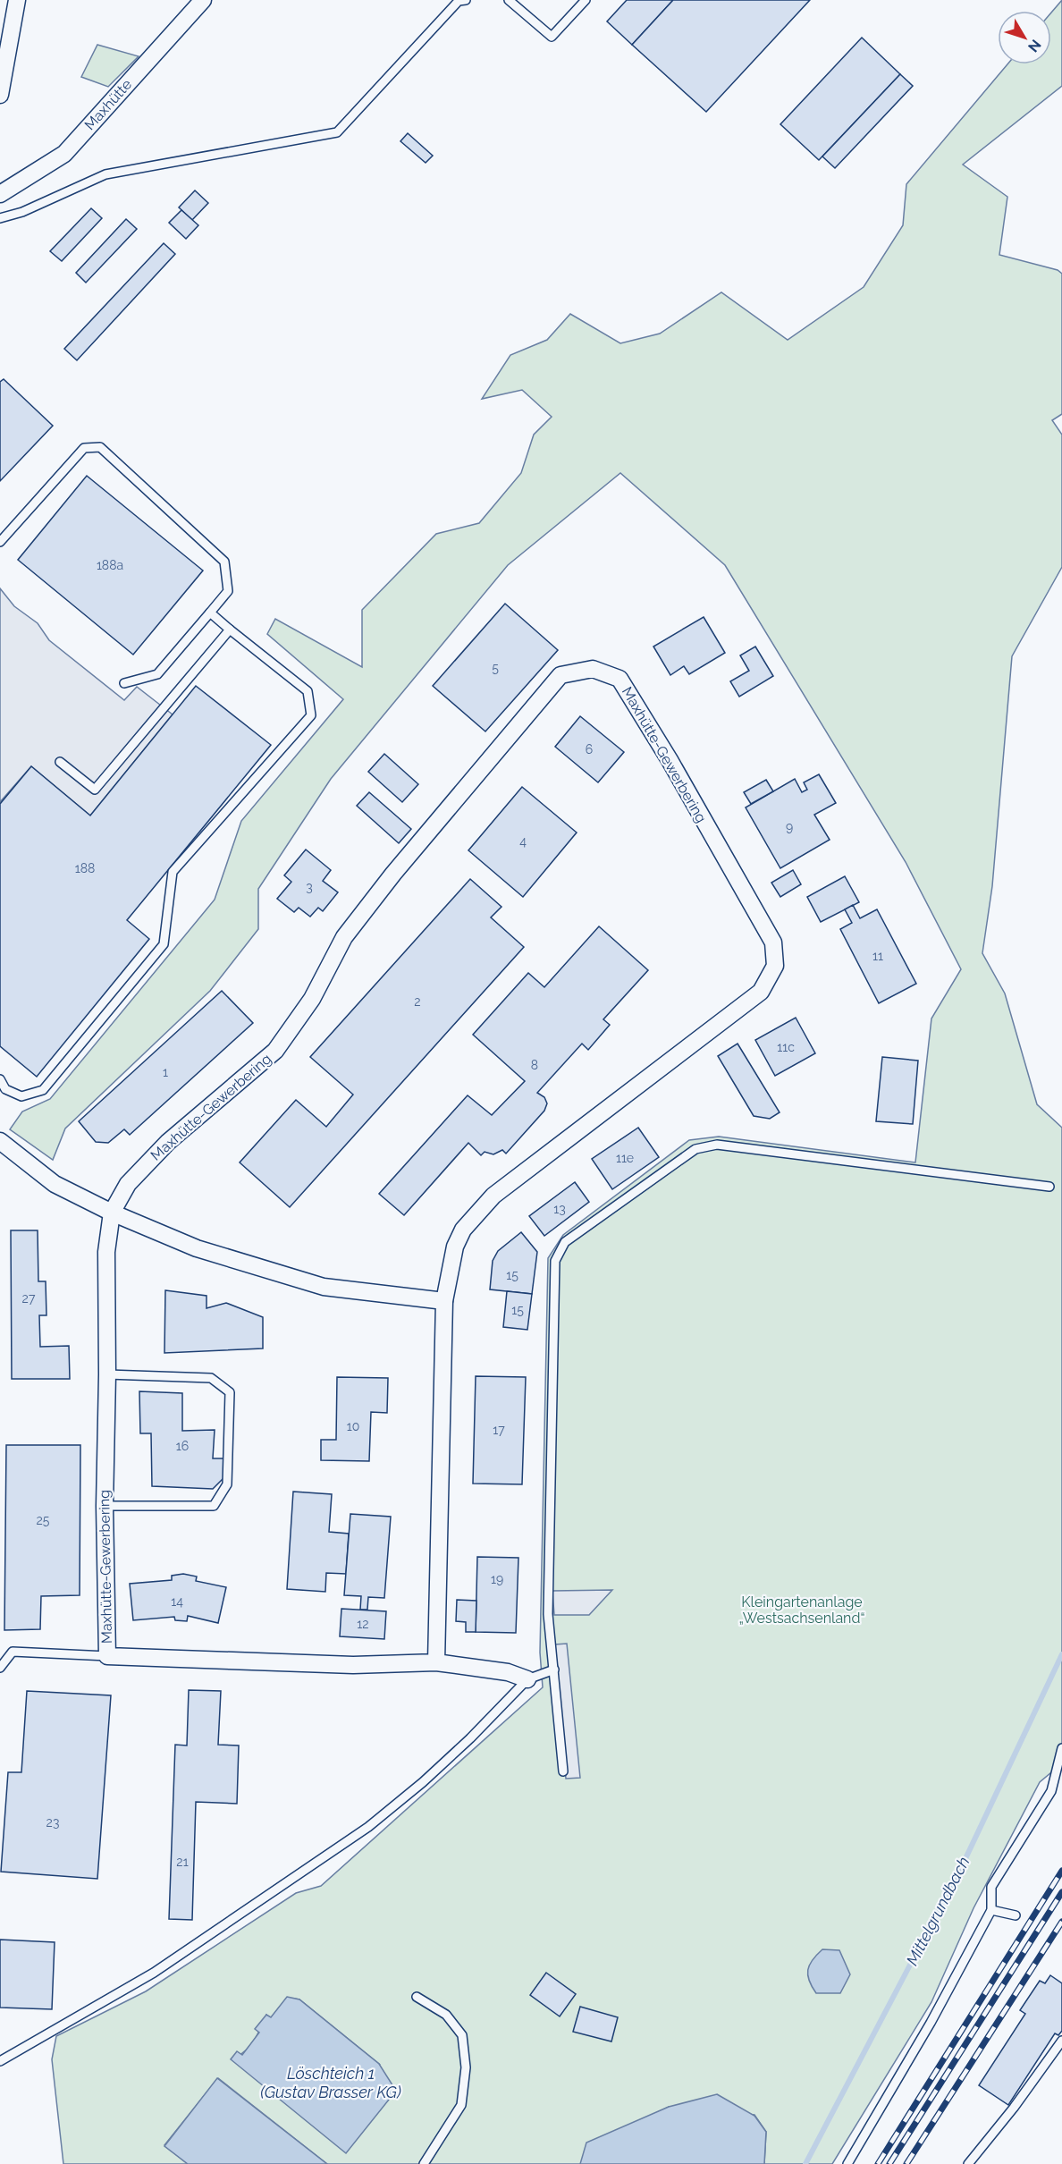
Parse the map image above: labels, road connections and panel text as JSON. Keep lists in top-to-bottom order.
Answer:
{
  "streets": {
    "street": ["Maxhütte", "Maxhütte-Gewerbering"]
  },
  "water": ["Mittelgrundbach", "Löschteich 1 (Gustav Brasser KG)"],
  "parks": ["Kleingartenanlage „Westsachsenland“"],
  "house_numbers": [
    "188a",
    "5",
    "6",
    "9",
    "4",
    "188",
    "3",
    "11",
    "2",
    "11c",
    "8",
    "1",
    "11e",
    "13",
    "15",
    "27",
    "15",
    "10",
    "17",
    "16",
    "25",
    "19",
    "14",
    "12",
    "23",
    "21"
  ],
  "north": "bottom right"
}
